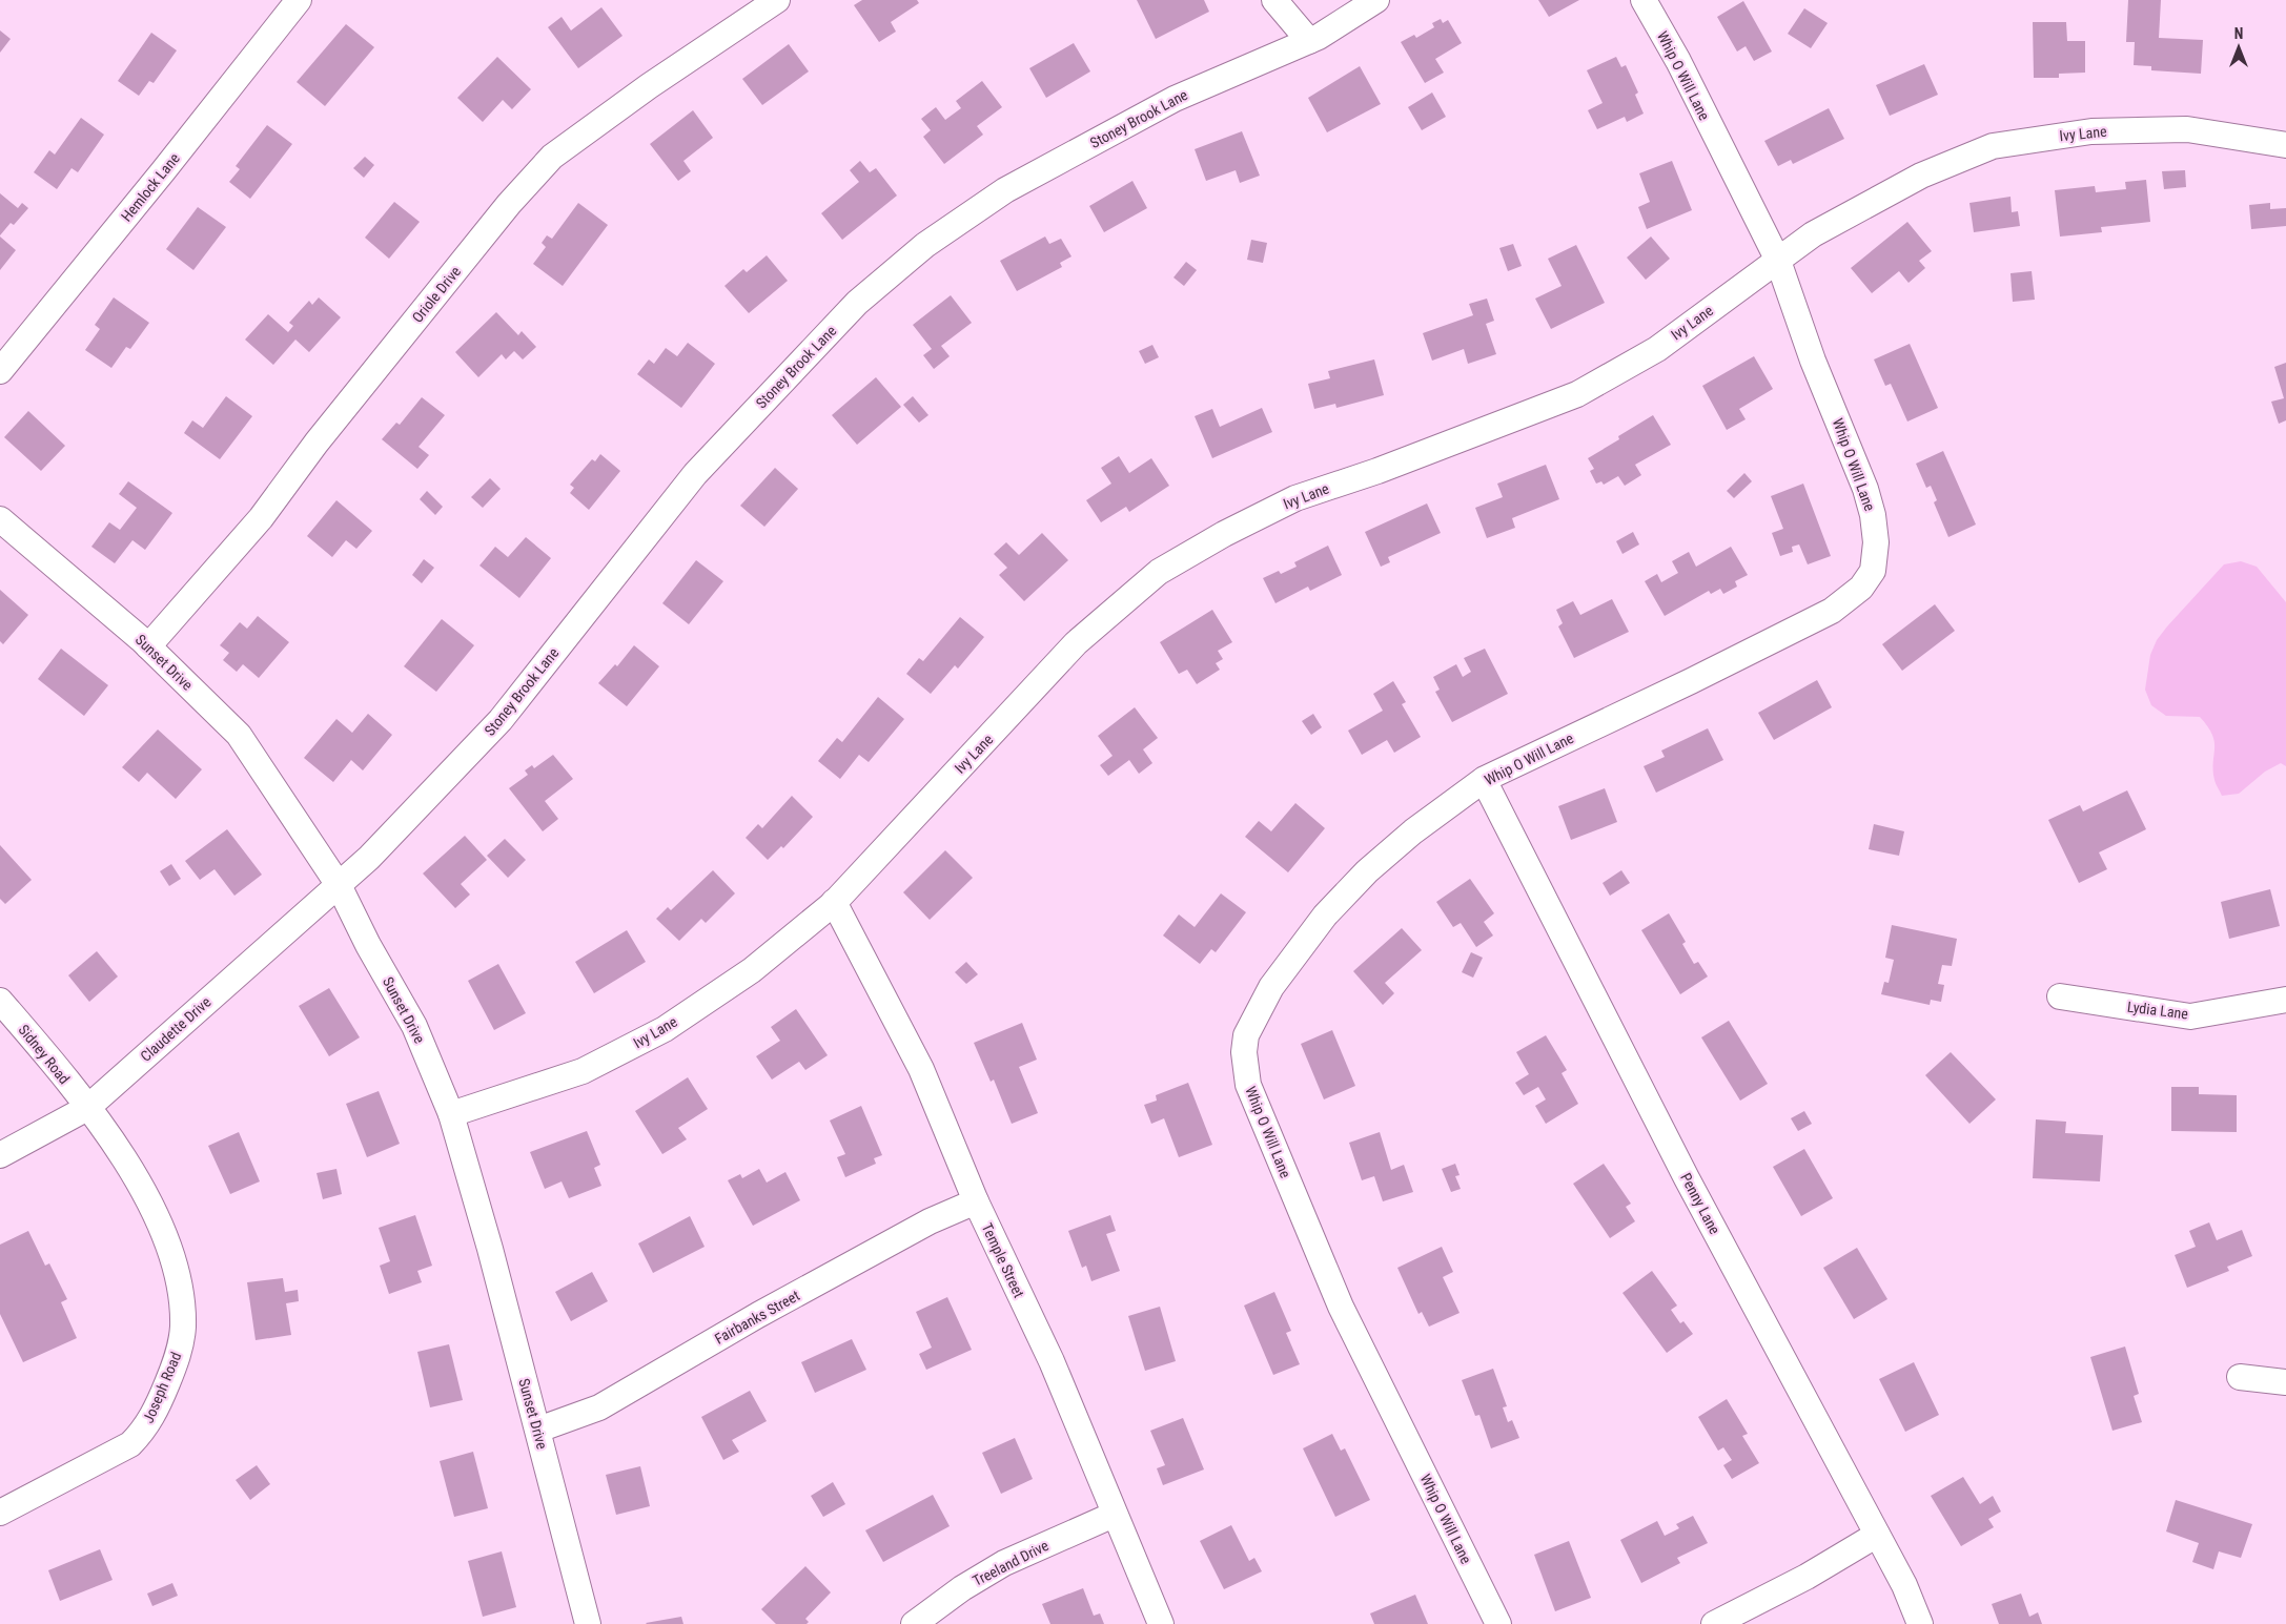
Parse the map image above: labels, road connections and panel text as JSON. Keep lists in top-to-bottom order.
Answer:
{
  "streets": {
    "street": [
      "Whip O Will Lane",
      "Stoney Brook Lane",
      "Ivy Lane",
      "Hemlock Lane",
      "Oriole Drive",
      "Sunset Drive",
      "Lydia Lane",
      "Claudette Drive",
      "Sidney Road",
      "Penny Lane",
      "Temple Street",
      "Fairbanks Street",
      "Joseph Road",
      "Treeland Drive"
    ]
  },
  "crossings": [
    ["Whip O Will Lane", "Ivy Lane"],
    ["Whip O Will Lane", "Penny Lane"],
    ["Stoney Brook Lane", "Sunset Drive"],
    ["Stoney Brook Lane", "Claudette Drive"],
    ["Ivy Lane", "Sunset Drive"],
    ["Ivy Lane", "Temple Street"],
    ["Oriole Drive", "Sunset Drive"],
    ["Sunset Drive", "Claudette Drive"],
    ["Sunset Drive", "Fairbanks Street"],
    ["Claudette Drive", "Sidney Road"],
    ["Claudette Drive", "Joseph Road"],
    ["Sidney Road", "Joseph Road"],
    ["Temple Street", "Fairbanks Street"],
    ["Temple Street", "Treeland Drive"]
  ],
  "north": "top"
}
